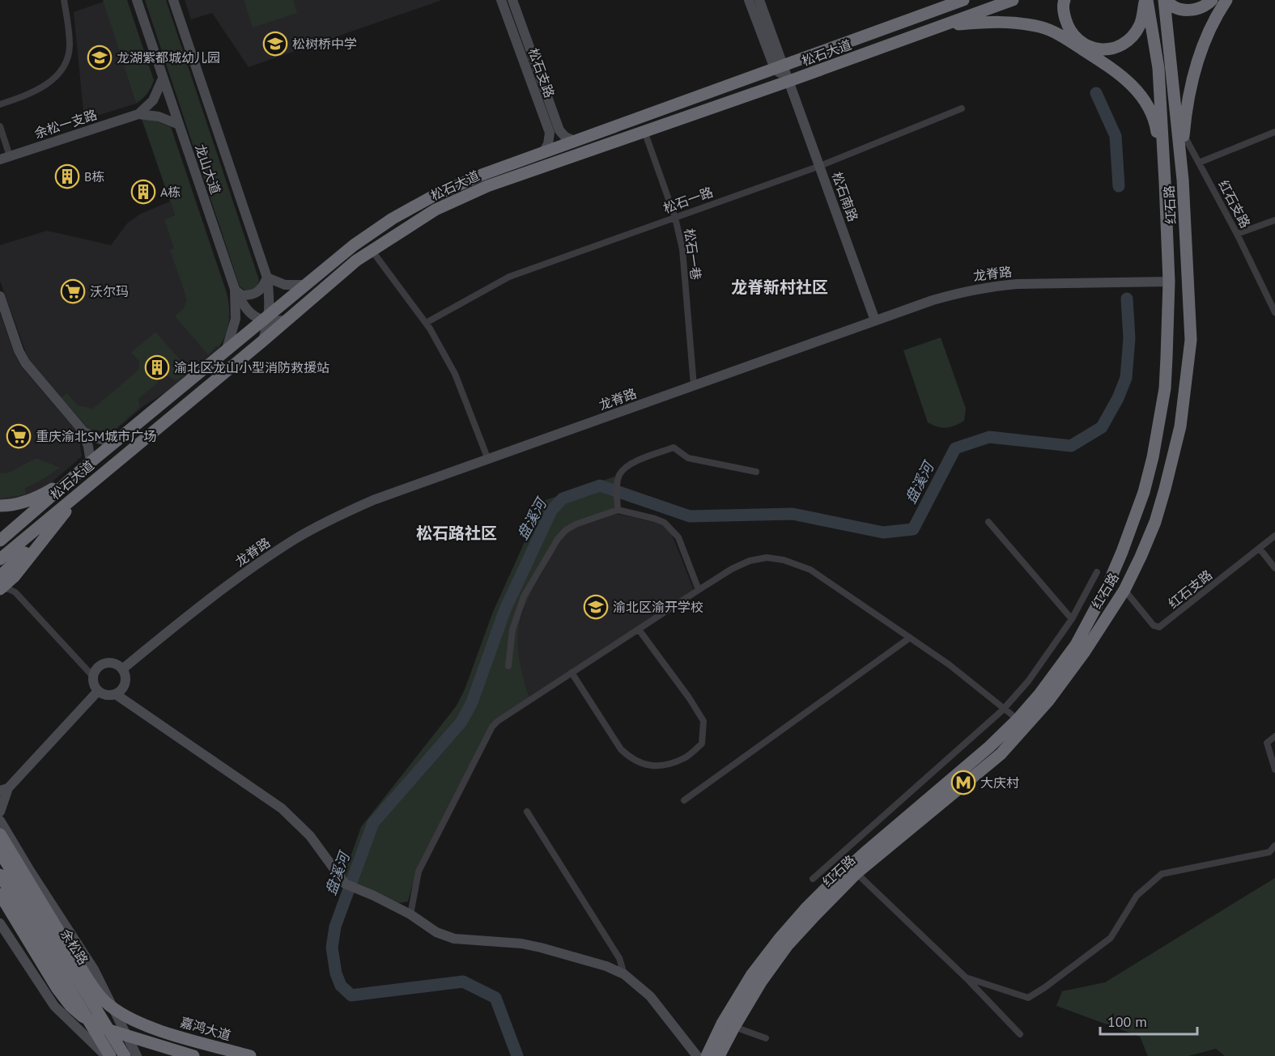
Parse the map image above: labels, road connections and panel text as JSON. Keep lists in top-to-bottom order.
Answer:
{
  "streets": {
    "highway": [
      "松石大道",
      "红石路",
      "余松路",
      "嘉鸿大道"
    ],
    "street": [
      "松石支路",
      "余松一支路",
      "龙山大道",
      "松石南路",
      "松石一路",
      "红石支路",
      "松石一巷",
      "龙脊路"
    ]
  },
  "crossings": [
    ["松石大道", "松石支路"],
    ["松石大道", "龙山大道"],
    ["松石大道", "松石南路"],
    ["松石大道", "松石一巷"],
    ["松石南路", "松石一路"],
    ["松石南路", "龙脊路"],
    ["松石一路", "松石一巷"],
    ["红石支路", "红石路"],
    ["红石路", "龙脊路"],
    ["松石一巷", "龙脊路"]
  ],
  "districts": ["龙脊新村社区", "松石路社区"],
  "water": ["盘溪河"],
  "places": {
    "school or university": ["松树桥中学", "龙湖紫都城幼儿园", "渝北区渝开学校"],
    "building": ["B栋", "A栋", "渝北区龙山小型消防救援站"],
    "supermarket": ["沃尔玛", "重庆渝北SM城市广场"],
    "metro station": ["大庆村"]
  },
  "scale_bar": "100 m"
}
